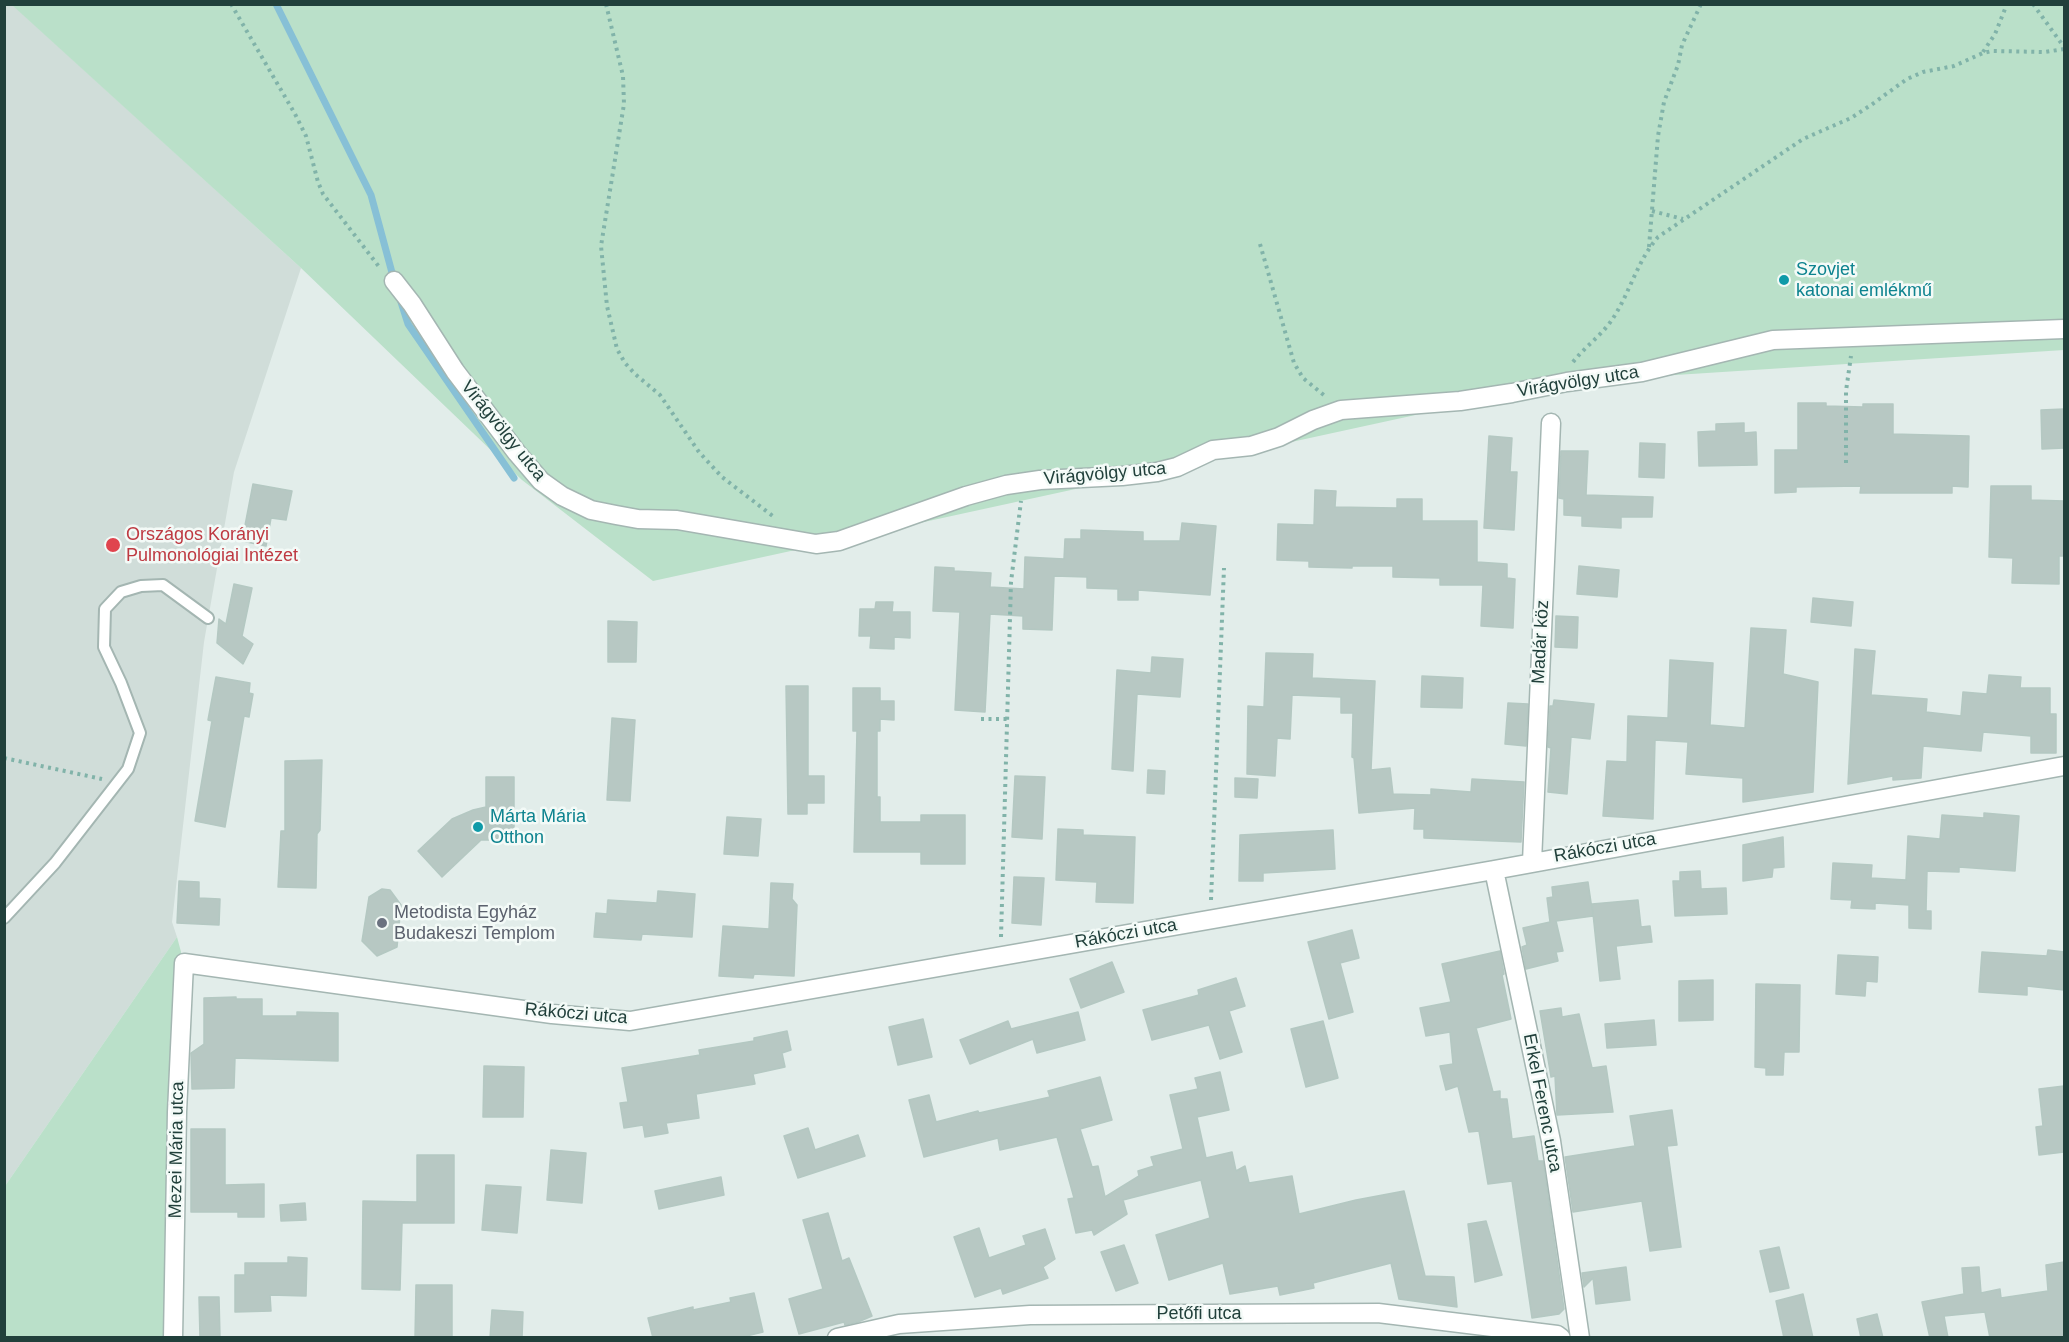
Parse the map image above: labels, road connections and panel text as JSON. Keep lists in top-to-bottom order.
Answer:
{
  "streets": {
    "street": [
      "Virágvölgy utca",
      "Madár köz",
      "Rákóczi utca",
      "Erkel Ferenc utca",
      "Mezei Mária utca",
      "Petőfi utca"
    ]
  },
  "crossings": [
    ["Madár köz", "Rákóczi utca"],
    ["Rákóczi utca", "Erkel Ferenc utca"],
    ["Rákóczi utca", "Mezei Mária utca"]
  ],
  "places": [
    "Szovjet katonai emlékmű",
    "Országos Korányi Pulmonológiai Intézet",
    "Márta Mária Otthon",
    "Metodista Egyház Budakeszi Templom"
  ]
}
